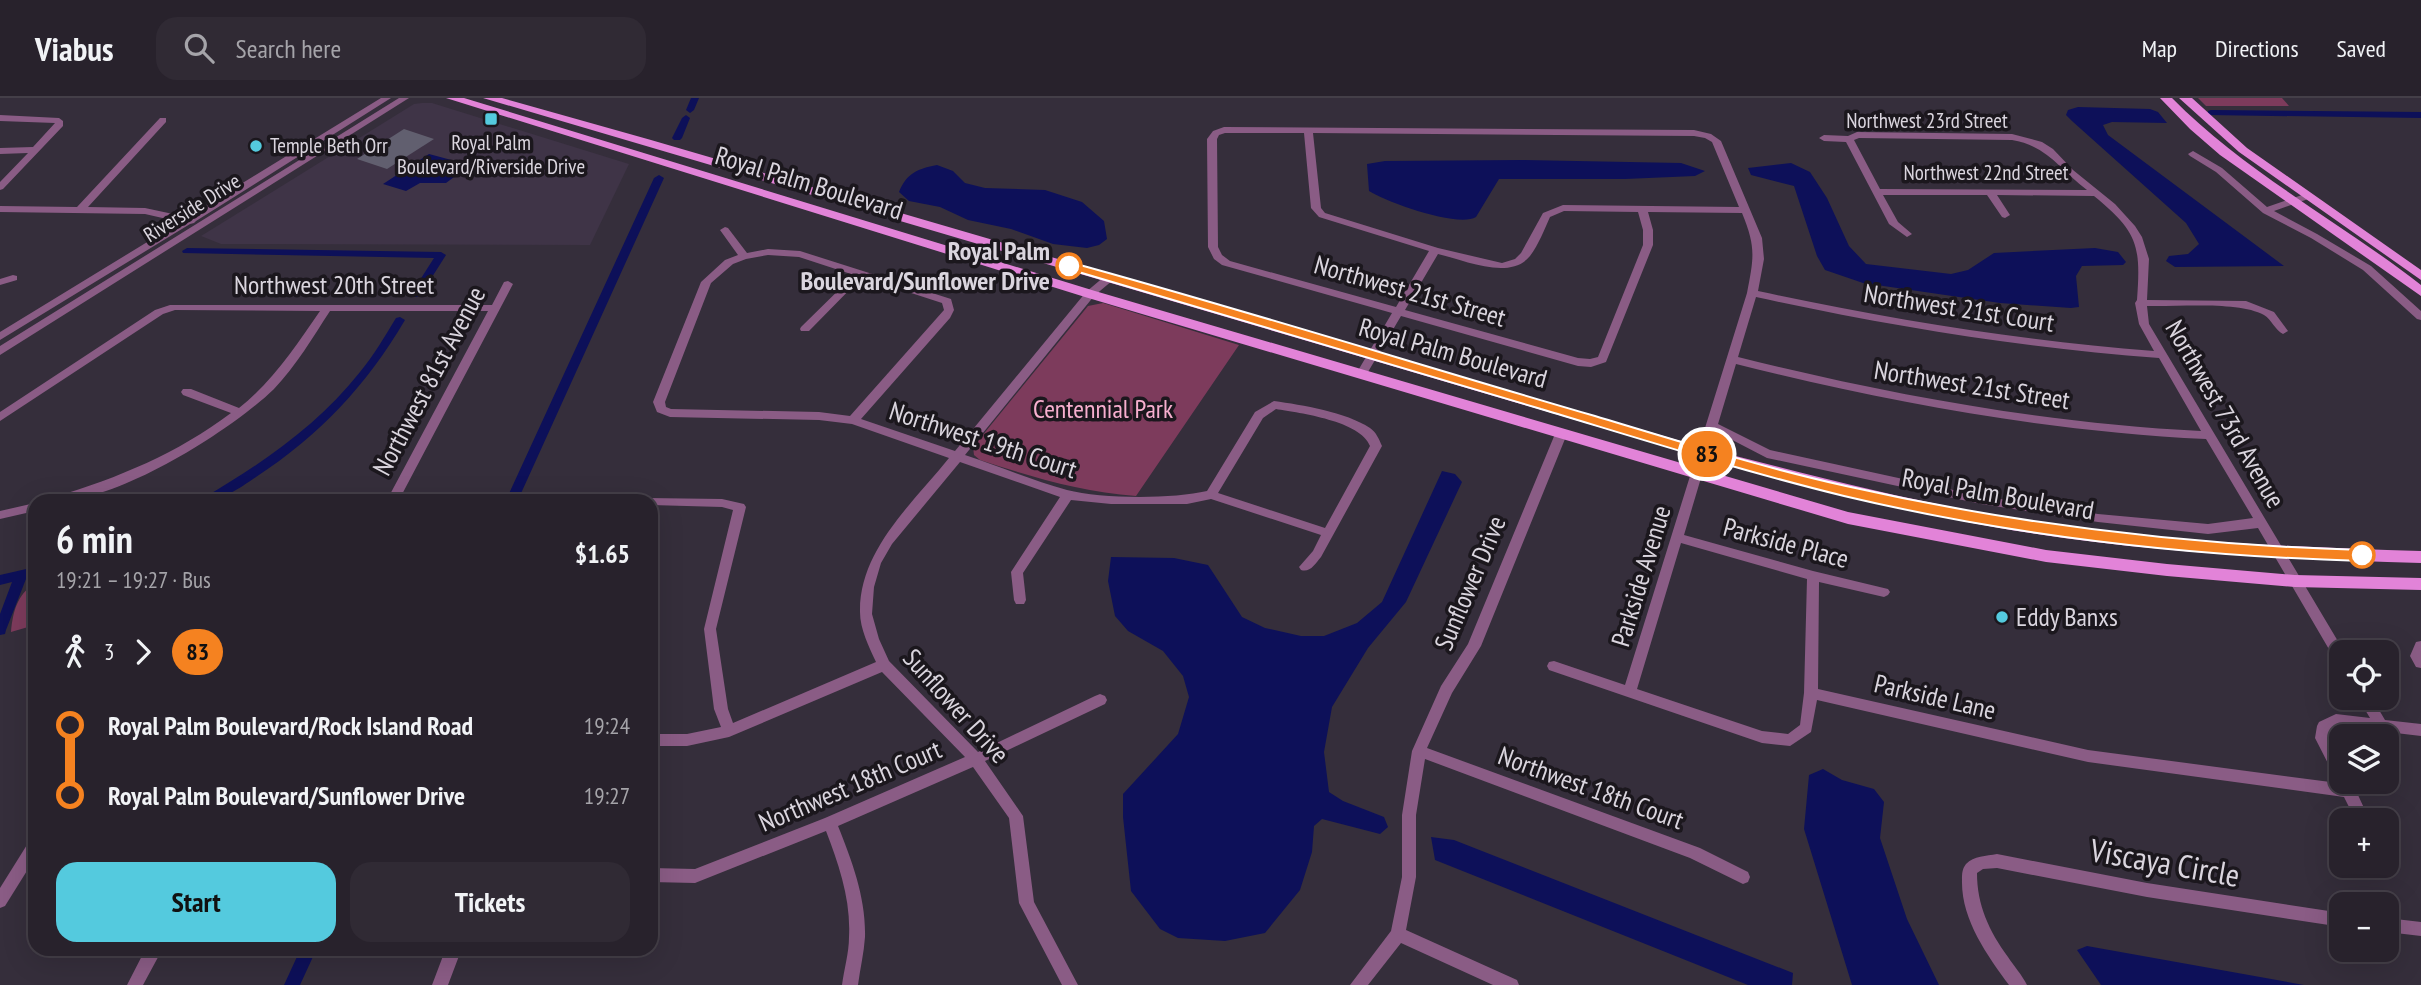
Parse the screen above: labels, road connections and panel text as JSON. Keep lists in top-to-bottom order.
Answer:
{
  "streets": {
    "main road": ["Royal Palm Boulevard"],
    "street": [
      "Northwest 23rd Street",
      "Northwest 22nd Street",
      "Riverside Drive",
      "Northwest 20th Street",
      "Northwest 21st Street",
      "Northwest 21st Court",
      "Northwest 81st Avenue",
      "Northwest 73rd Avenue",
      "Northwest 19th Court",
      "Parkside Place",
      "Parkside Avenue",
      "Sunflower Drive",
      "Parkside Lane",
      "Northwest 18th Court",
      "Viscaya Circle"
    ]
  },
  "crossings": [
    ["Northwest 23rd Street", "Northwest 73rd Avenue"],
    ["Northwest 22nd Street", "Northwest 73rd Avenue"],
    ["Royal Palm Boulevard", "Northwest 73rd Avenue"],
    ["Royal Palm Boulevard", "Parkside Avenue"],
    ["Royal Palm Boulevard", "Sunflower Drive"],
    ["Northwest 20th Street", "Northwest 81st Avenue"],
    ["Northwest 21st Street", "Northwest 73rd Avenue"],
    ["Northwest 21st Street", "Parkside Avenue"],
    ["Northwest 21st Court", "Northwest 73rd Avenue"],
    ["Northwest 21st Court", "Parkside Avenue"],
    ["Northwest 19th Court", "Sunflower Drive"],
    ["Parkside Place", "Parkside Avenue"],
    ["Sunflower Drive", "Northwest 18th Court"]
  ],
  "parks": ["Centennial Park"],
  "places": {
    "transit": ["Royal Palm Boulevard/Riverside Drive"],
    "other": ["Temple Beth Orr", "Royal Palm Boulevard/Sunflower Drive", "Eddy Banxs"]
  },
  "lines": ["bus line 83"],
  "page": {
    "header": "Viabus",
    "search": "Search here",
    "nav": ["Map", "Directions", "Saved"],
    "on_map": "83",
    "heading": ["6 min", "19:21 – 19:27 · Bus", "$1.65"],
    "legs": ["3", "83"],
    "map_buttons": ["+", "−"],
    "list": [
      {
        "name": "Royal Palm Boulevard/Rock Island Road",
        "value": "19:24"
      },
      {
        "name": "Royal Palm Boulevard/Sunflower Drive",
        "value": "19:27"
      }
    ],
    "buttons": ["Start", "Tickets"]
  }
}
